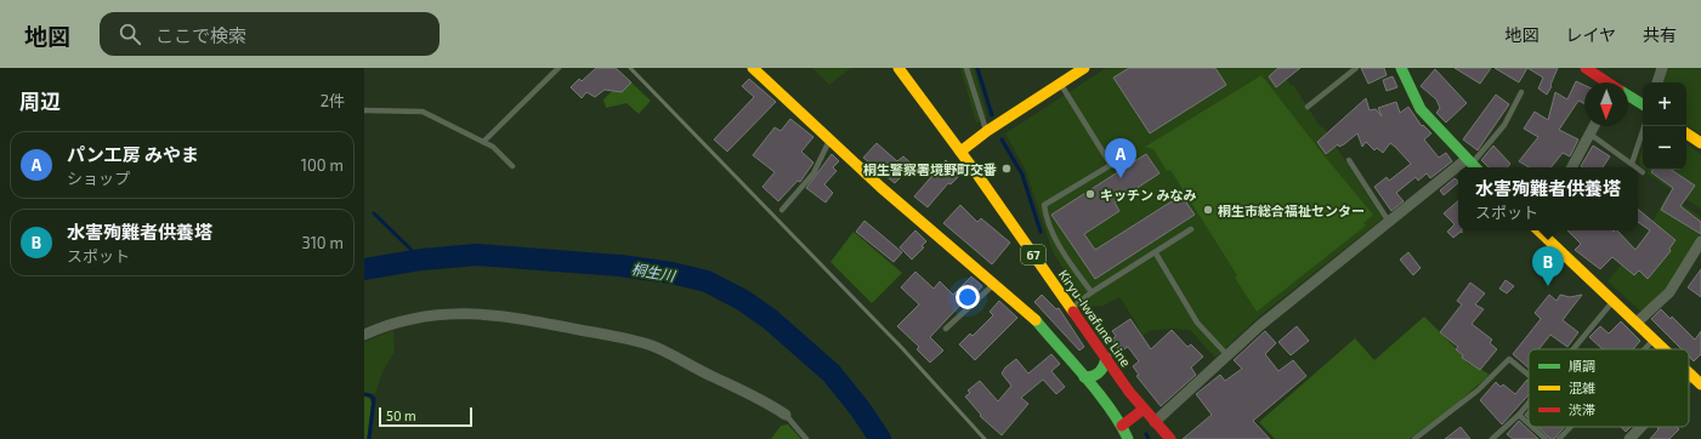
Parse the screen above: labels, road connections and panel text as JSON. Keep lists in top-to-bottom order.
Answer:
{
  "streets": {
    "street": ["67", "Kiryu-Iwafune Line"]
  },
  "water": ["桐生川"],
  "places": ["桐生警察署境野町交番", "キッチン みなみ", "桐生市総合福祉センター"],
  "legend": ["順調", "混雑", "渋滞"],
  "scale_bar": "50 m",
  "north": "bottom",
  "page": {
    "header": "地図",
    "search": "ここで検索",
    "nav": ["地図", "レイヤ", "共有"],
    "heading": ["周辺", "2件"],
    "map_buttons": ["+", "−"],
    "list": [
      {
        "mark": "A",
        "name": "パン工房 みやま",
        "note": "ショップ",
        "value": "100 m"
      },
      {
        "mark": "B",
        "name": "水害殉難者供養塔",
        "note": "スポット",
        "value": "310 m"
      }
    ],
    "pins": ["A", "B"],
    "popup": ["水害殉難者供養塔", "スポット"],
    "scale": "50 m"
  }
}
